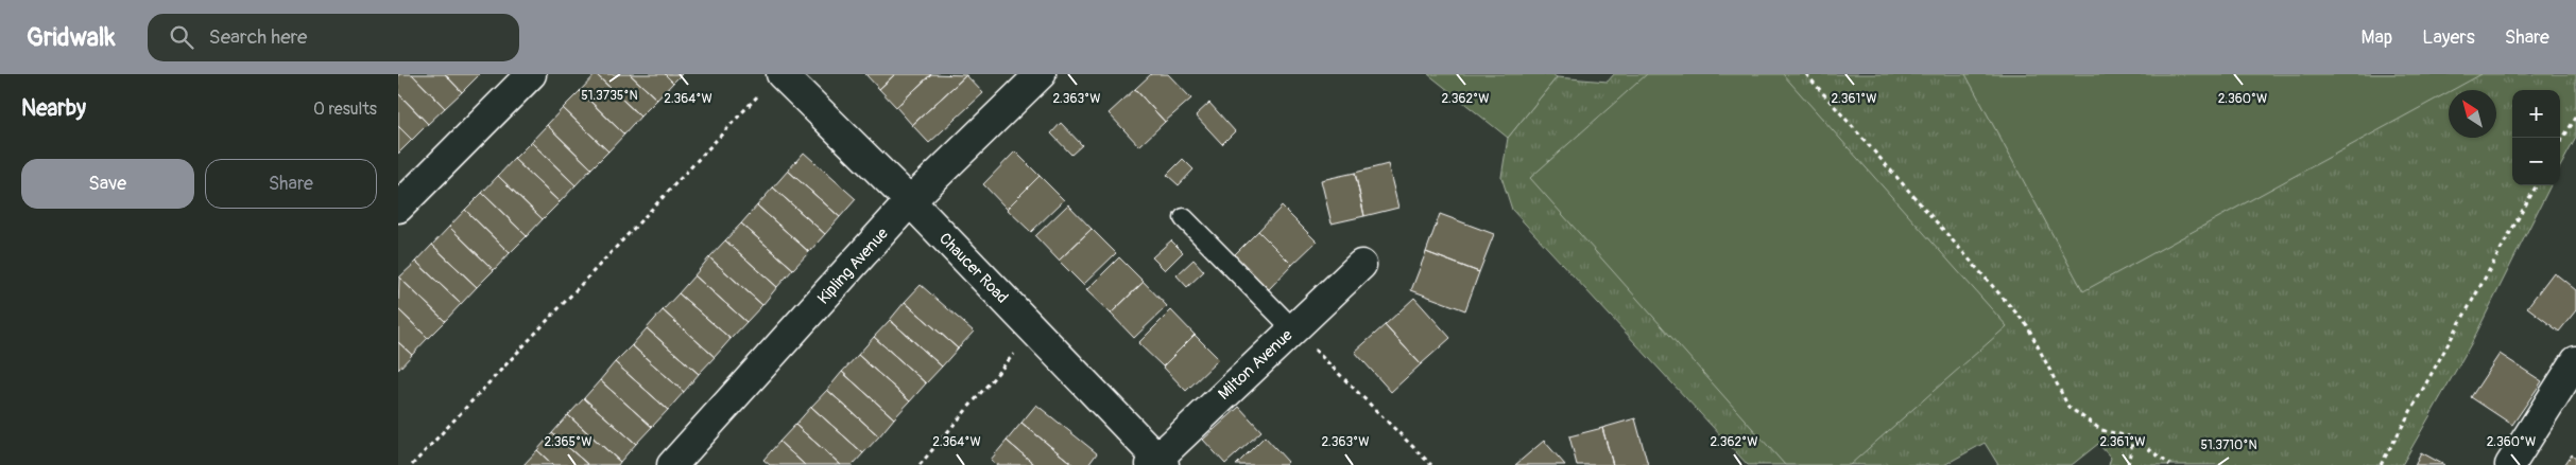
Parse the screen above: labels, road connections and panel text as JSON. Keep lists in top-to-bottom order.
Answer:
{
  "streets": {
    "street": ["Kipling Avenue", "Chaucer Road", "Milton Avenue"]
  },
  "crossings": [
    ["Kipling Avenue", "Chaucer Road"],
    ["Chaucer Road", "Milton Avenue"]
  ],
  "north": "top left",
  "page": {
    "header": "Gridwalk",
    "search": "Search here",
    "nav": ["Map", "Layers", "Share"],
    "heading": ["Nearby", "0 results"],
    "map_buttons": ["+", "−"],
    "buttons": ["Save", "Share"]
  },
  "coordinates": [
    "51.3735°N",
    "2.364°W",
    "2.363°W",
    "2.362°W",
    "2.361°W",
    "2.360°W",
    "2.365°W",
    "51.3710°N"
  ]
}
